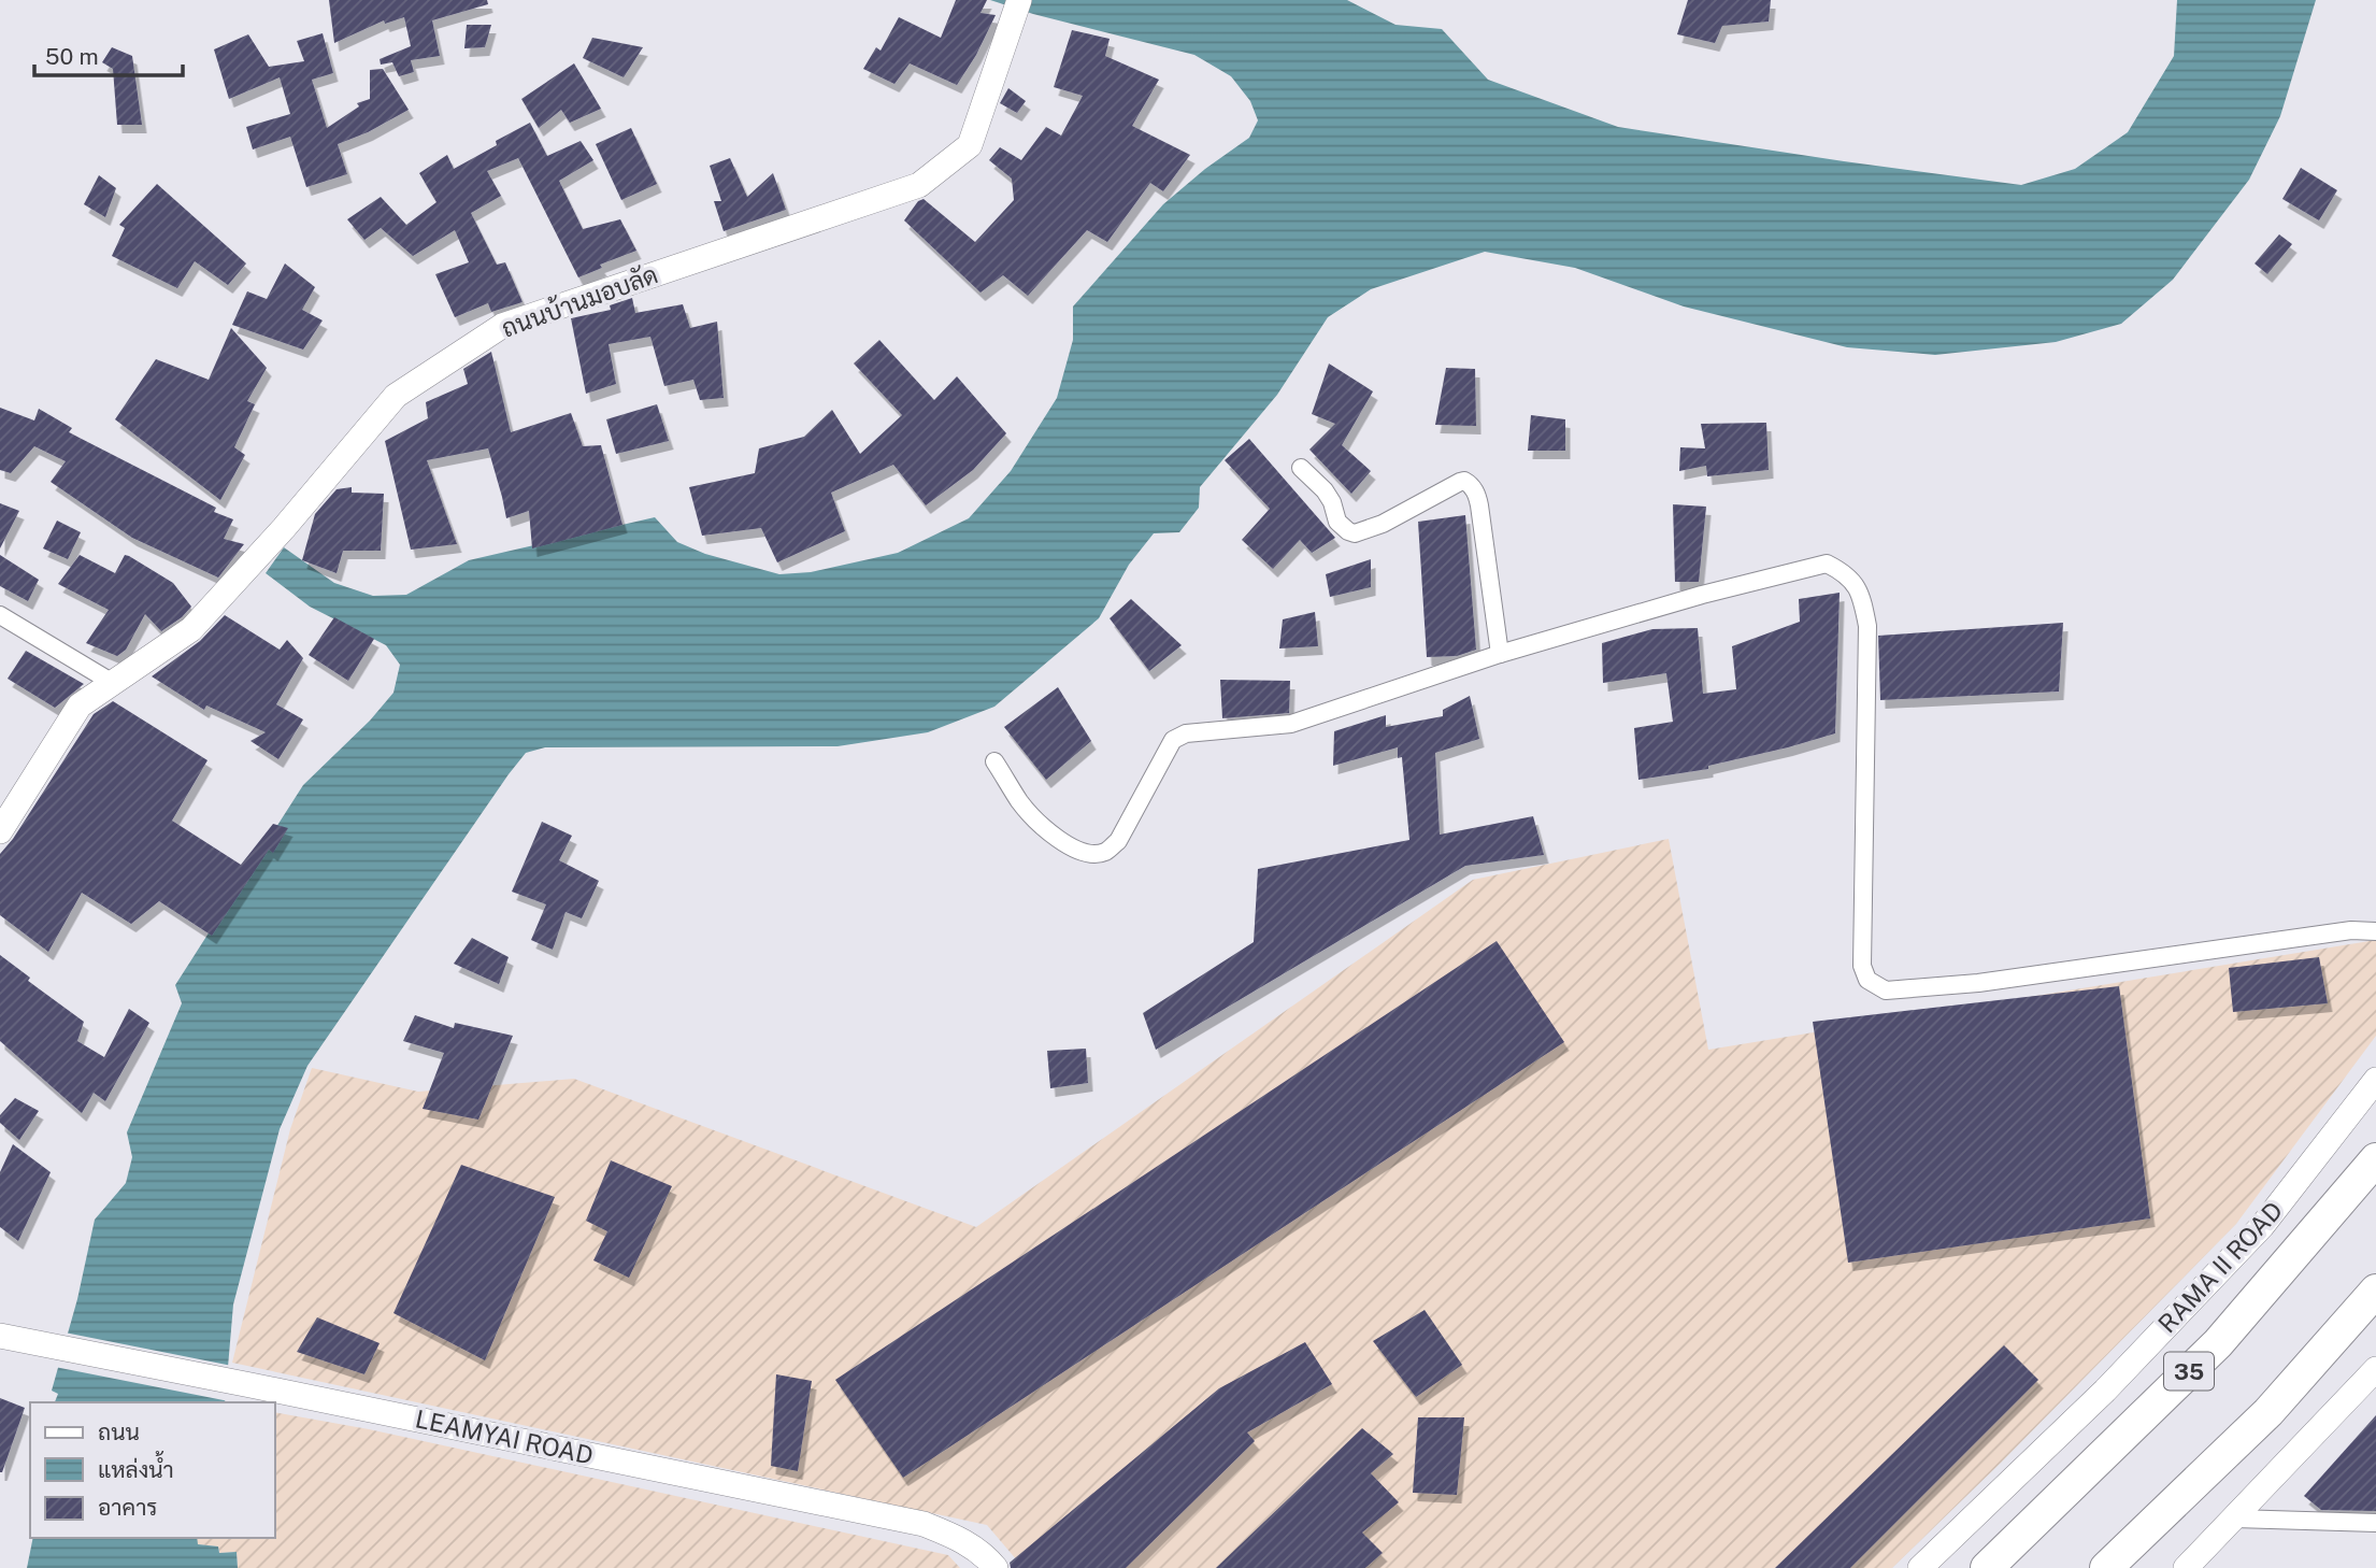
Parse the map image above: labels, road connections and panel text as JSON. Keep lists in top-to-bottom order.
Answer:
{
  "streets": {
    "highway": ["RAMA II ROAD", "35"],
    "street": ["ถนนบ้านมอบลัด", "LEAMYAI ROAD"]
  },
  "legend": ["ถนน", "แหล่งน้ำ", "อาคาร"],
  "scale_bar": "50 m"
}
